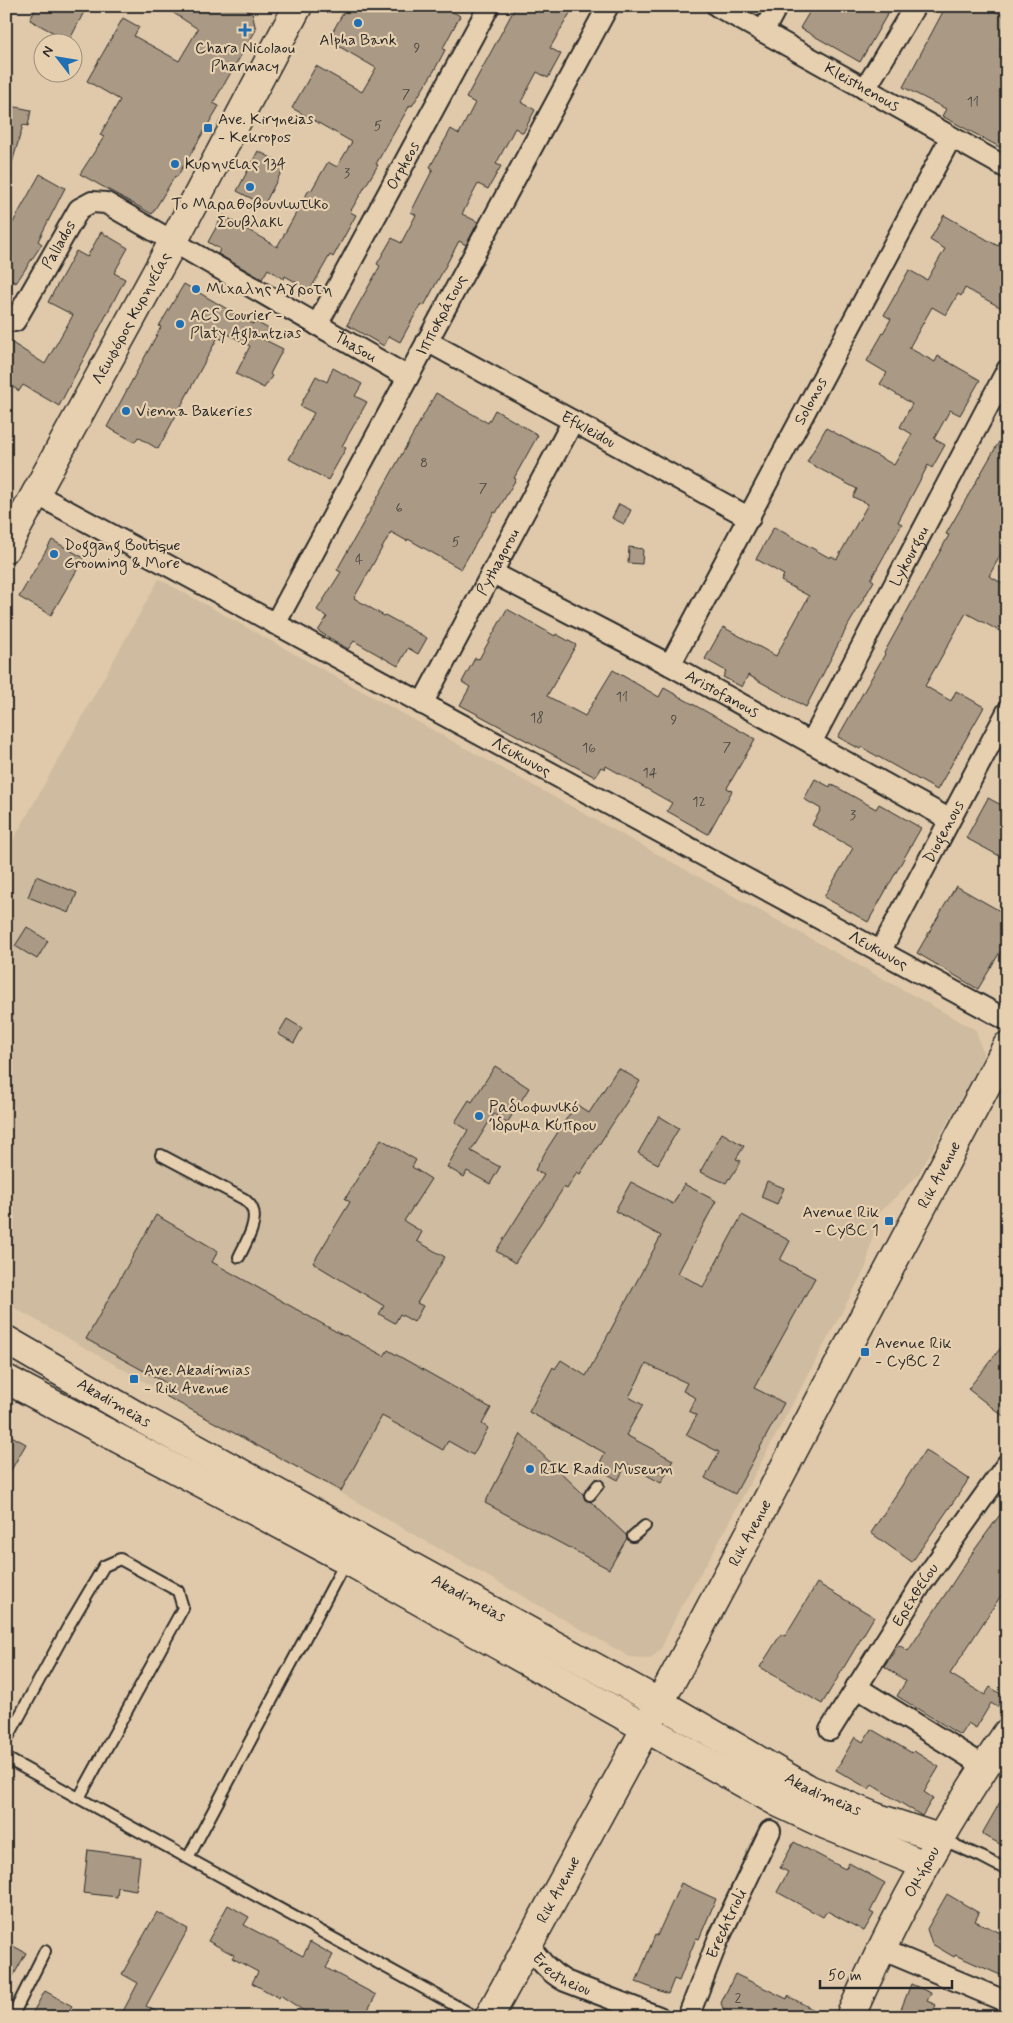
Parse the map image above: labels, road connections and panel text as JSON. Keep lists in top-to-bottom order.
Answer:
{
  "streets": {
    "main road": [
      "Λεωφόρος Κυρηνείας",
      "Rik Avenue",
      "Akadimeias",
      "Ομήρου"
    ],
    "street": [
      "Kleisthenous",
      "Orpheos",
      "Pallados",
      "Ιπποκράτους",
      "Thasou",
      "Solonos",
      "Efkleidou",
      "Lykourgou",
      "Pythagorou",
      "Aristofanous",
      "Λευκωνος",
      "Diogenous",
      "Ερεχθείου",
      "Erechtrioli",
      "Erectheiou"
    ]
  },
  "crossings": [
    ["Kleisthenous", "Solonos"],
    ["Orpheos", "Thasou"],
    ["Pallados", "Λεωφόρος Κυρηνείας"],
    ["Pallados", "Thasou"],
    ["Ιπποκράτους", "Thasou"],
    ["Ιπποκράτους", "Efkleidou"],
    ["Ιπποκράτους", "Λευκωνος"],
    ["Λεωφόρος Κυρηνείας", "Thasou"],
    ["Λεωφόρος Κυρηνείας", "Λευκωνος"],
    ["Solonos", "Efkleidou"],
    ["Solonos", "Aristofanous"],
    ["Efkleidou", "Pythagorou"],
    ["Lykourgou", "Aristofanous"],
    ["Pythagorou", "Aristofanous"],
    ["Pythagorou", "Λευκωνος"],
    ["Aristofanous", "Diogenous"],
    ["Λευκωνος", "Diogenous"],
    ["Rik Avenue", "Akadimeias"],
    ["Rik Avenue", "Erectheiou"],
    ["Akadimeias", "Ομήρου"]
  ],
  "places": {
    "other": [
      "Alpha Bank",
      "Κυρηνειας 134",
      "Το Μαραθοβουνιωτικο Σουβλακι",
      "Μιχαλης Αγροτη",
      "ACS Courier - Platy Aglantzias",
      "Vienna Bakeries",
      "Doggang Boutique Grooming & More",
      "Ραδιοφωνικό Ίδρυμα Κύπρου",
      "RIK Radio Museum"
    ],
    "health": ["Chara Nicolaou Pharmacy"],
    "transit": [
      "Ave. Kiryneias - Kekropos",
      "Avenue Rik - CyBC 1",
      "Avenue Rik - CyBC 2",
      "Ave. Akadimias - Rik Avenue"
    ]
  },
  "house_numbers": [
    "9",
    "7",
    "11",
    "5",
    "3",
    "8",
    "7",
    "6",
    "5",
    "4",
    "11",
    "18",
    "9",
    "7",
    "16",
    "14",
    "12",
    "3",
    "2"
  ],
  "scale_bar": "50 m",
  "north": "top left"
}
